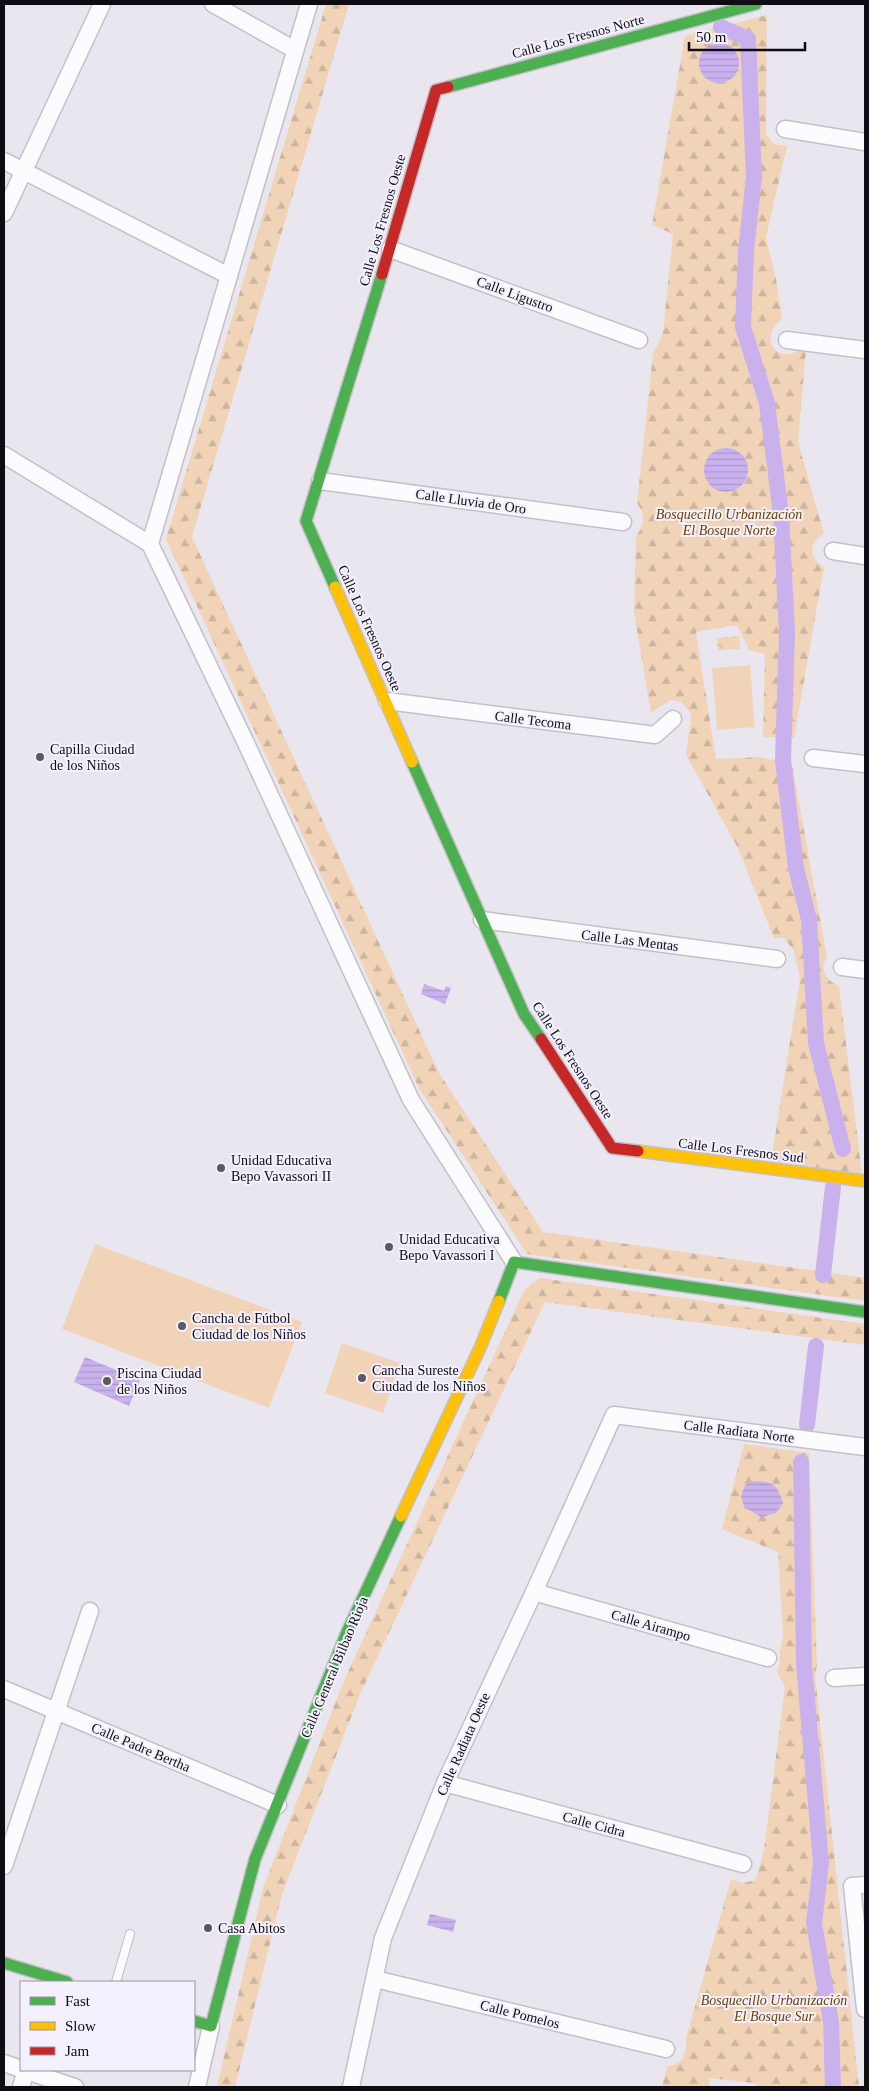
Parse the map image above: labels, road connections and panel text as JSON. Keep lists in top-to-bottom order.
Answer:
{
  "streets": {
    "street": [
      "Calle Los Fresnos Norte",
      "Calle Los Fresnos Oeste",
      "Calle Ligustro",
      "Calle Lluvia de Oro",
      "Calle Tecoma",
      "Calle Las Mentas",
      "Calle Los Fresnos Sud",
      "Calle Radiata Norte",
      "Calle Airampo",
      "Calle General Bilbao Rioja",
      "Calle Radiata Oeste",
      "Calle Padre Bertha",
      "Calle Cidra",
      "Calle Pomelos"
    ]
  },
  "crossings": [
    ["Calle Los Fresnos Norte", "Calle Los Fresnos Oeste"],
    ["Calle Los Fresnos Oeste", "Calle Ligustro"],
    ["Calle Los Fresnos Oeste", "Calle Lluvia de Oro"],
    ["Calle Los Fresnos Oeste", "Calle Tecoma"],
    ["Calle Los Fresnos Oeste", "Calle Las Mentas"],
    ["Calle Los Fresnos Oeste", "Calle Los Fresnos Sud"],
    ["Calle Radiata Norte", "Calle Radiata Oeste"],
    ["Calle Airampo", "Calle Radiata Oeste"],
    ["Calle General Bilbao Rioja", "Calle Padre Bertha"],
    ["Calle Radiata Oeste", "Calle Cidra"],
    ["Calle Radiata Oeste", "Calle Pomelos"]
  ],
  "parks": ["Bosquecillo Urbanización El Bosque Norte", "Bosquecillo Urbanización El Bosque Sur"],
  "places": [
    "Capilla Ciudad de los Niños",
    "Unidad Educativa Bepo Vavassori II",
    "Unidad Educativa Bepo Vavassori I",
    "Cancha de Fútbol Ciudad de los Niños",
    "Cancha Sureste Ciudad de los Niños",
    "Piscina Ciudad de los Niños",
    "Casa Abitos"
  ],
  "legend": ["Fast", "Slow", "Jam"],
  "scale_bar": "50 m"
}
